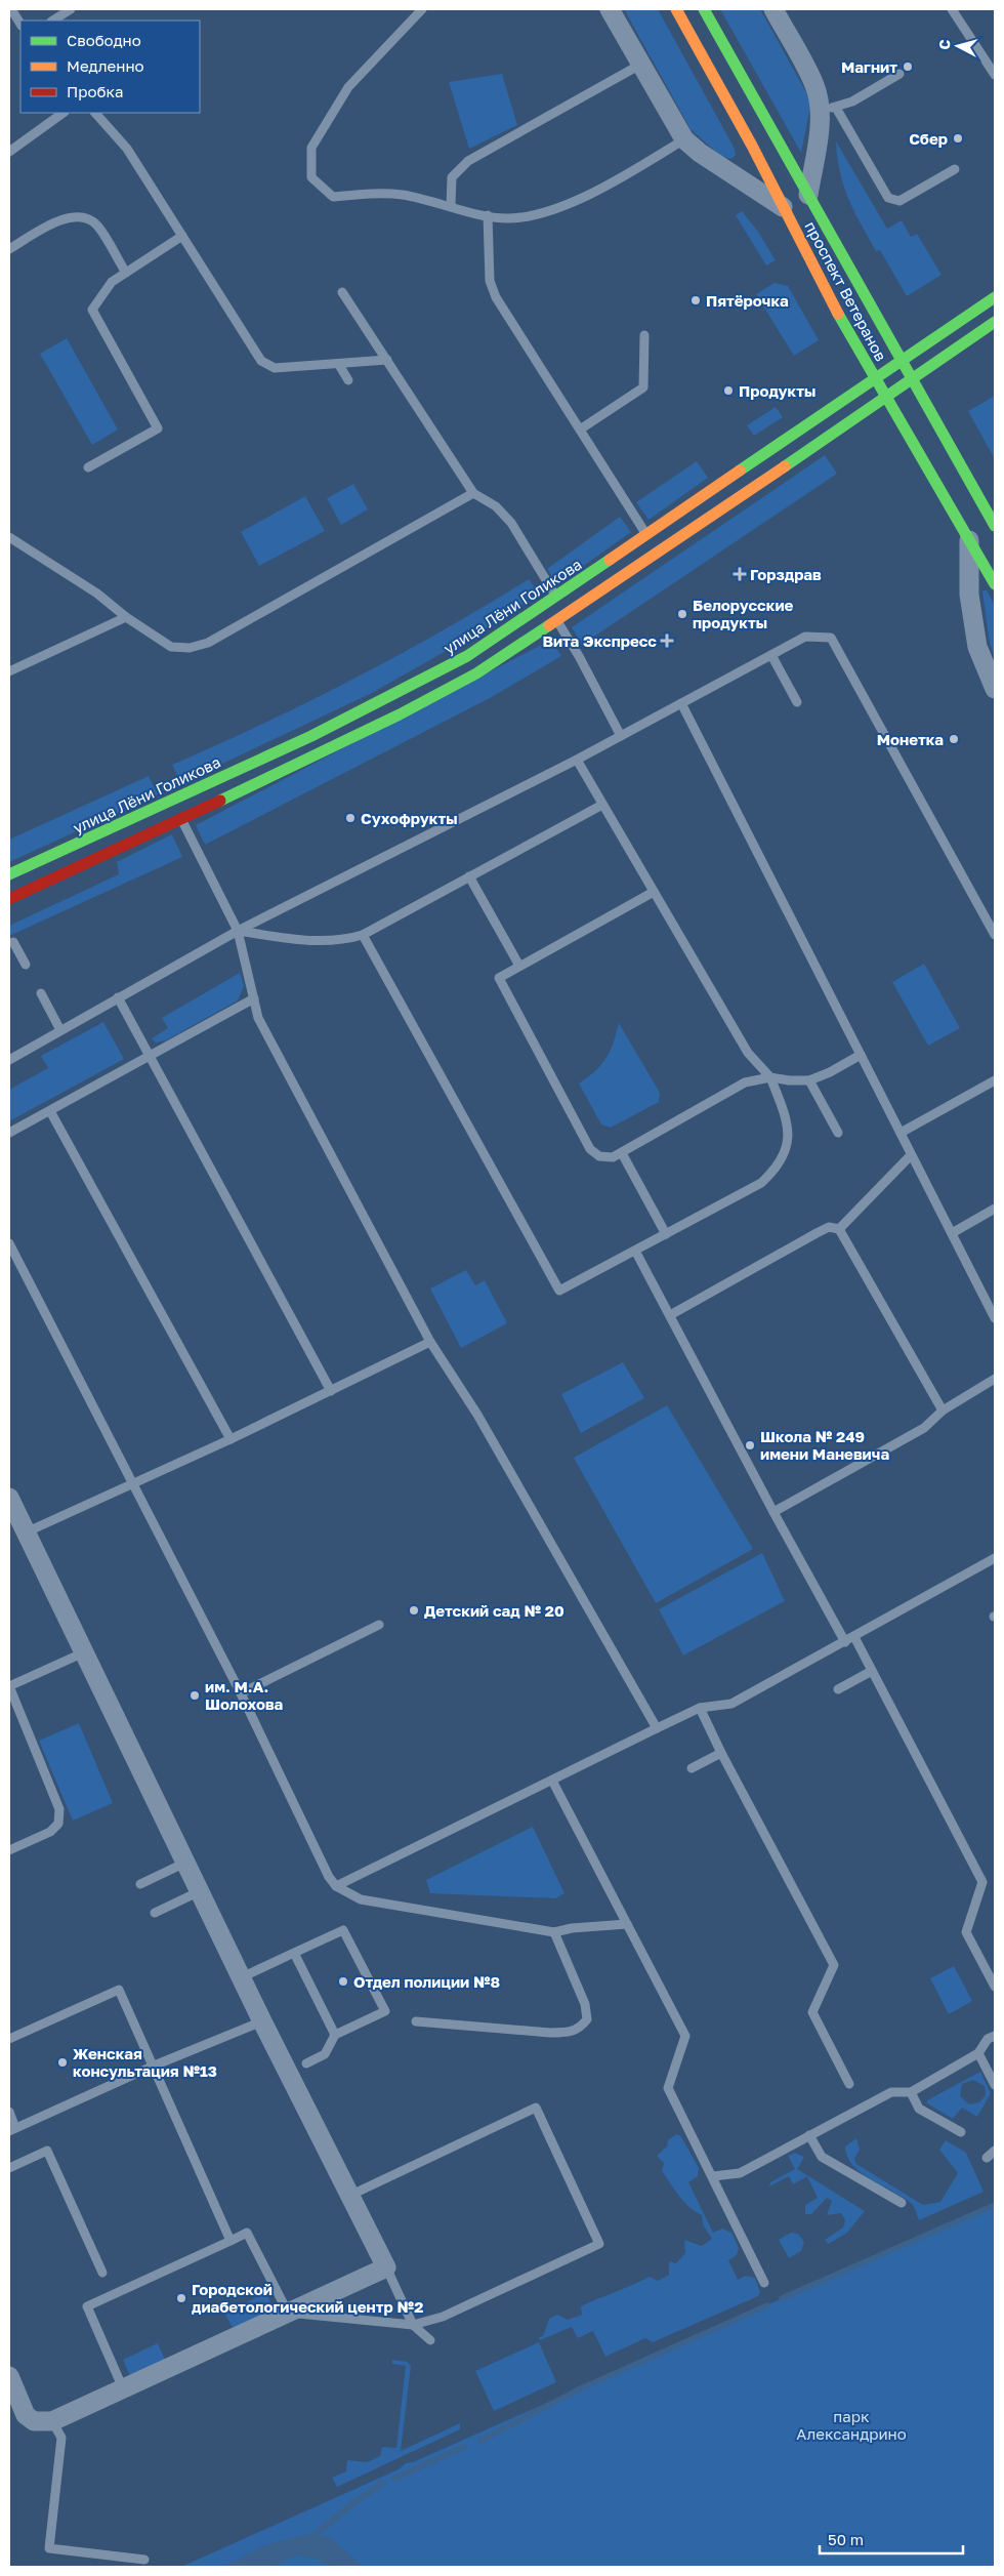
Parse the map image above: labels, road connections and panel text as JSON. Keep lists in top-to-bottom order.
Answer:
{
  "streets": {
    "street": ["проспект Ветеранов", "улица Лёни Голикова"]
  },
  "crossings": [
    ["проспект Ветеранов", "улица Лёни Голикова"]
  ],
  "parks": ["парк Александрино"],
  "places": {
    "other": [
      "Магнит",
      "Сбер",
      "Пятёрочка",
      "Продукты",
      "Белорусские продукты",
      "Монетка",
      "Сухофрукты",
      "Школа № 249 имени Маневича",
      "Детский сад № 20",
      "им. М.А. Шолохова",
      "Отдел полиции №8",
      "Женская консультация №13",
      "Городской диабетологический центр №2"
    ],
    "health": ["Горздрав", "Вита Экспресс"]
  },
  "legend": ["Свободно", "Медленно", "Пробка"],
  "scale_bar": "50 m",
  "north": "left"
}
